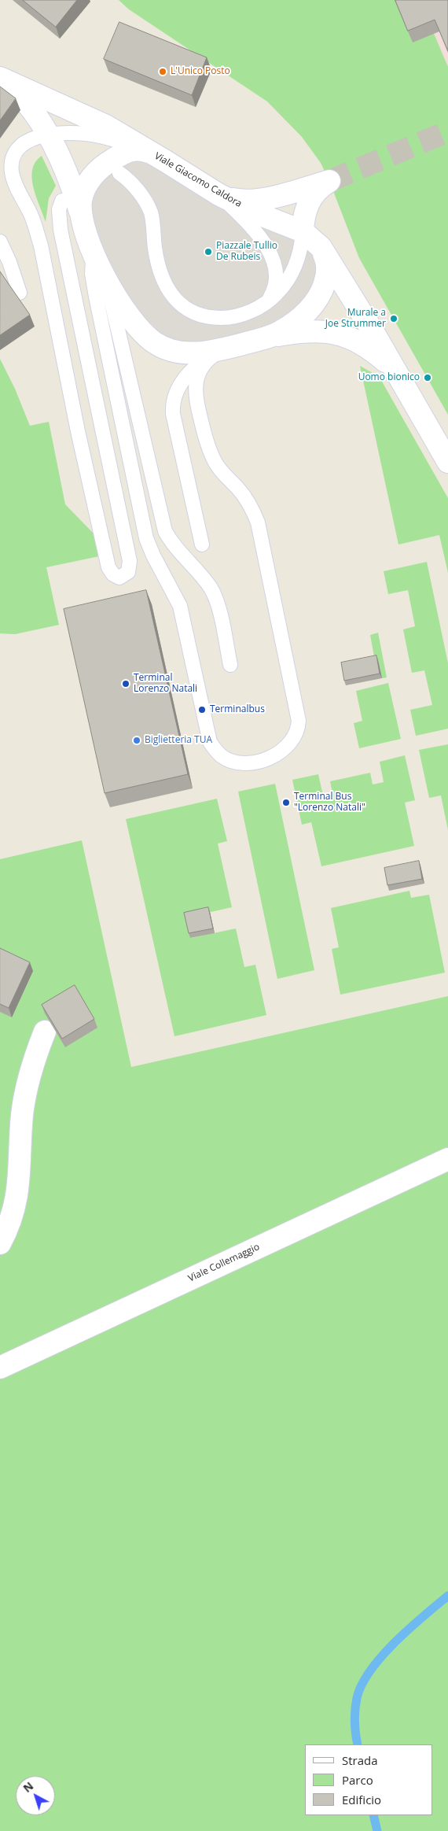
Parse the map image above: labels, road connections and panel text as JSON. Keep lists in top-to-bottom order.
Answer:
{
  "streets": {
    "main road": ["Viale Giacomo Caldora", "Viale Collemaggio"]
  },
  "places": [
    "L'Unico Posto",
    "Piazzale Tullio De Rubeis",
    "Murale a Joe Strummer",
    "Uomo bionico",
    "Terminal Lorenzo Natali",
    "Terminalbus",
    "Biglietteria TUA",
    "Terminal Bus \"Lorenzo Natali\""
  ],
  "legend": ["Strada", "Parco", "Edificio"],
  "north": "top left"
}
